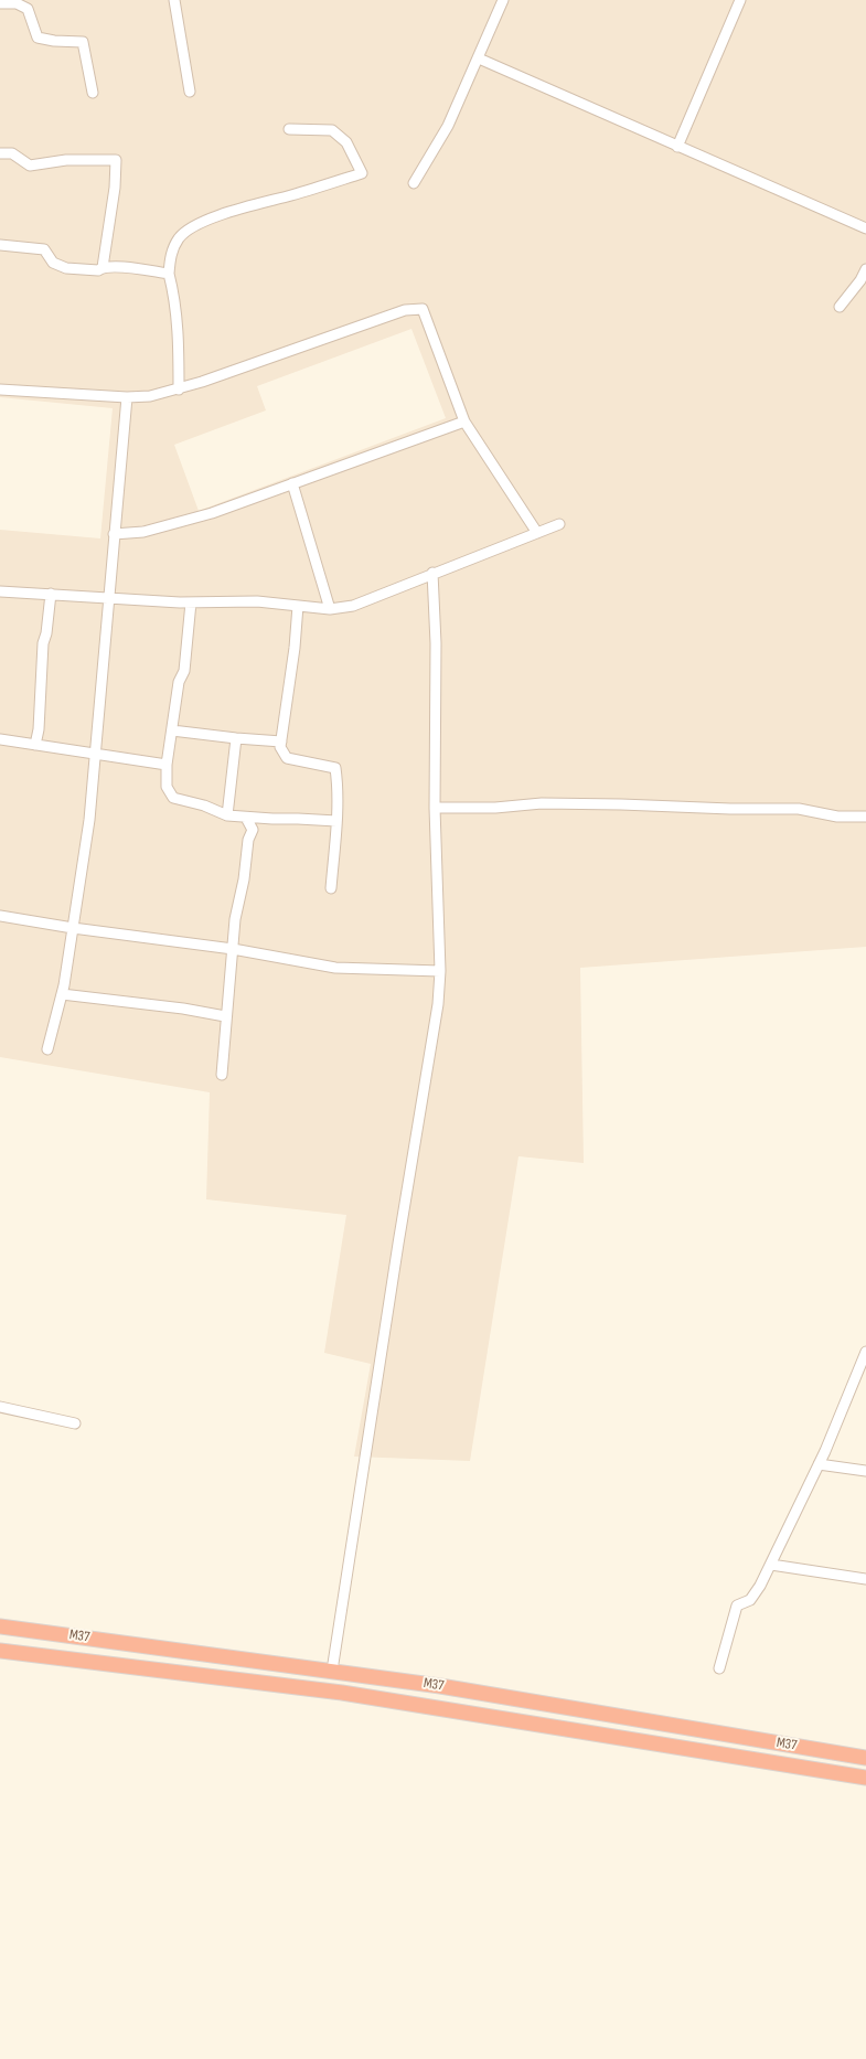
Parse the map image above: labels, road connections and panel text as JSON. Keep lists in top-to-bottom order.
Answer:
{
  "streets": {
    "highway": ["M37"]
  }
}
